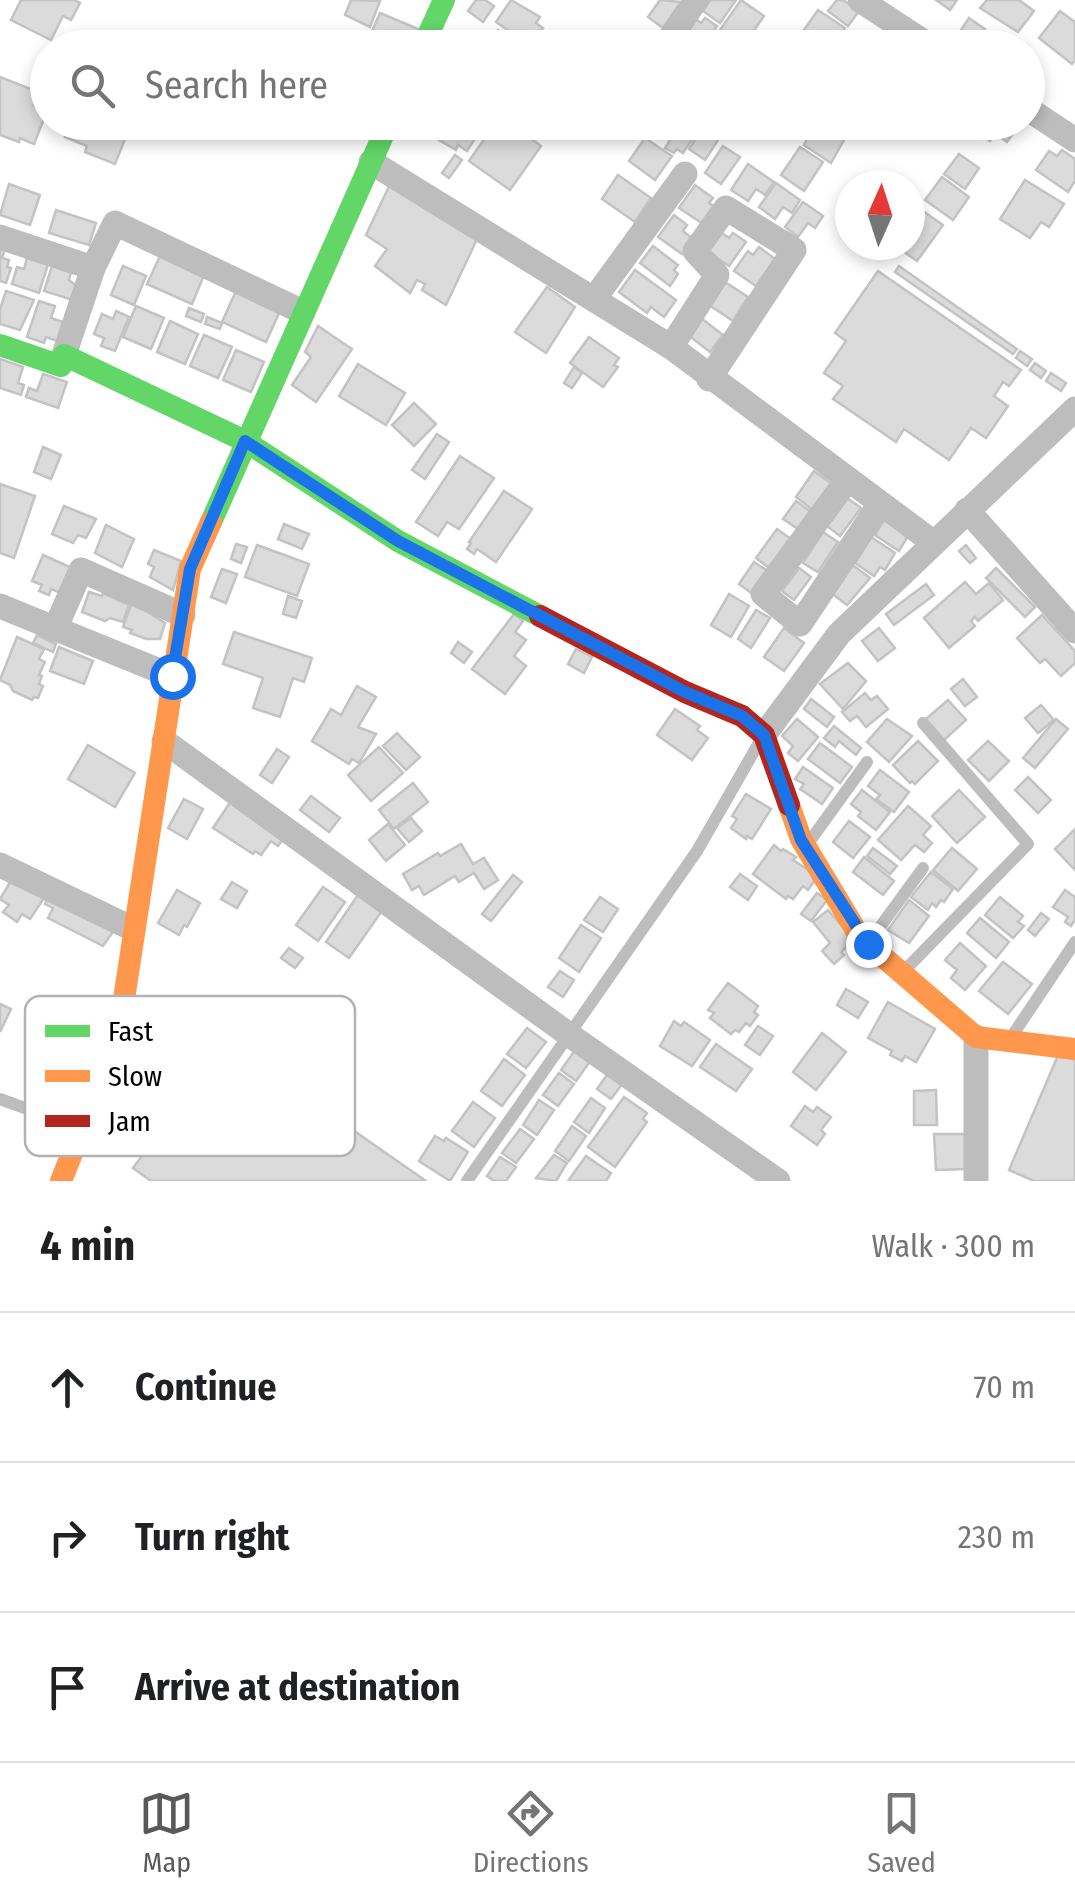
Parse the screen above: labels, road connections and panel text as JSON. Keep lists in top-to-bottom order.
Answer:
{
  "legend": ["Fast", "Slow", "Jam"],
  "north": "top",
  "page": {
    "search": "Search here",
    "heading": ["4 min", "Walk · 300 m"],
    "list": [
      ["Continue", "70 m"],
      ["Turn right", "230 m"],
      "Arrive at destination"
    ],
    "nav": ["Map", "Directions", "Saved"]
  }
}
